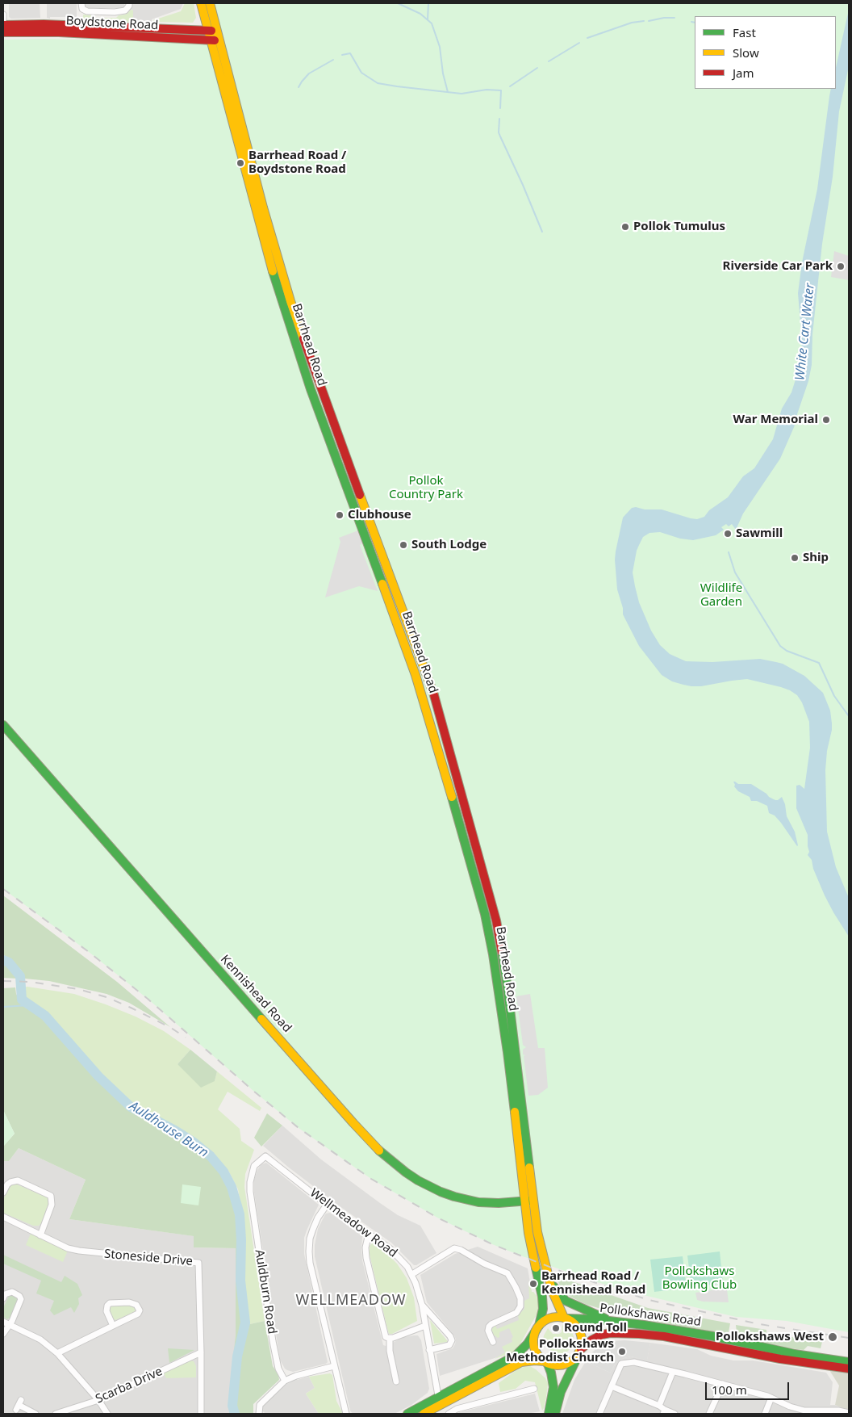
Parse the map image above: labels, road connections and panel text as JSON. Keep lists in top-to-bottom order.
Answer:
{
  "streets": {
    "main road": [
      "Boydstone Road",
      "Barrhead Road",
      "Kennishead Road",
      "Pollokshaws Road"
    ],
    "street": [
      "Wellmeadow Road",
      "Stoneside Drive",
      "Auldburn Road",
      "Scarba Drive"
    ]
  },
  "crossings": [
    ["Boydstone Road", "Barrhead Road"],
    ["Barrhead Road", "Kennishead Road"],
    ["Barrhead Road", "Pollokshaws Road"],
    ["Wellmeadow Road", "Auldburn Road"],
    ["Stoneside Drive", "Scarba Drive"]
  ],
  "districts": ["WELLMEADOW"],
  "water": ["White Cart Water", "Auldhouse Burn"],
  "parks": ["Pollok Country Park", "Wildlife Garden", "Pollokshaws Bowling Club"],
  "places": [
    "Barrhead Road / Boydstone Road",
    "Pollok Tumulus",
    "Riverside Car Park",
    "War Memorial",
    "Clubhouse",
    "Sawmill",
    "South Lodge",
    "Ship",
    "Barrhead Road / Kennishead Road",
    "Round Toll",
    "Pollokshaws West",
    "Pollokshaws Methodist Church"
  ],
  "legend": ["Fast", "Slow", "Jam"],
  "scale_bar": "100 m"
}
